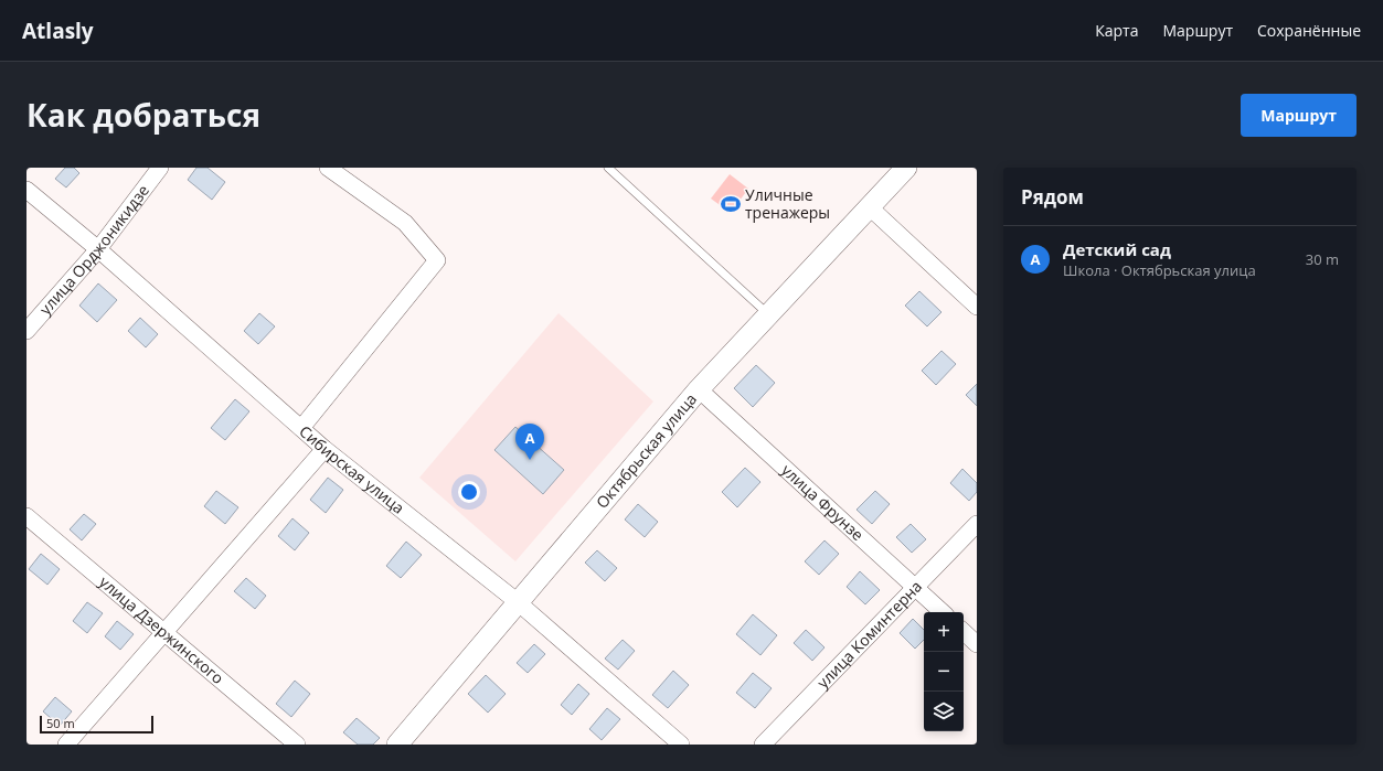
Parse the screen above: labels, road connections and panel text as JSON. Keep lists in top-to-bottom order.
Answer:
{
  "streets": {
    "street": [
      "улица Орджоникидзе",
      "Октябрьская улица",
      "Сибирская улица",
      "улица Фрунзе",
      "улица Дзержинского",
      "улица Коминтерна"
    ]
  },
  "crossings": [
    ["улица Орджоникидзе", "Сибирская улица"],
    ["Октябрьская улица", "Сибирская улица"],
    ["Октябрьская улица", "улица Фрунзе"],
    ["улица Фрунзе", "улица Коминтерна"]
  ],
  "places": {
    "sports": ["Уличные тренажеры"]
  },
  "scale_bar": "50 m",
  "page": {
    "header": "Atlasly",
    "nav": ["Карта", "Маршрут", "Сохранённые"],
    "title": "Как добраться",
    "buttons": "Маршрут",
    "heading": "Рядом",
    "list": [
      {
        "mark": "A",
        "name": "Детский сад",
        "note": "Школа · Октябрьская улица",
        "value": "30 m"
      }
    ],
    "pins": "A",
    "map_buttons": ["+", "−"],
    "scale": "50 m"
  }
}
